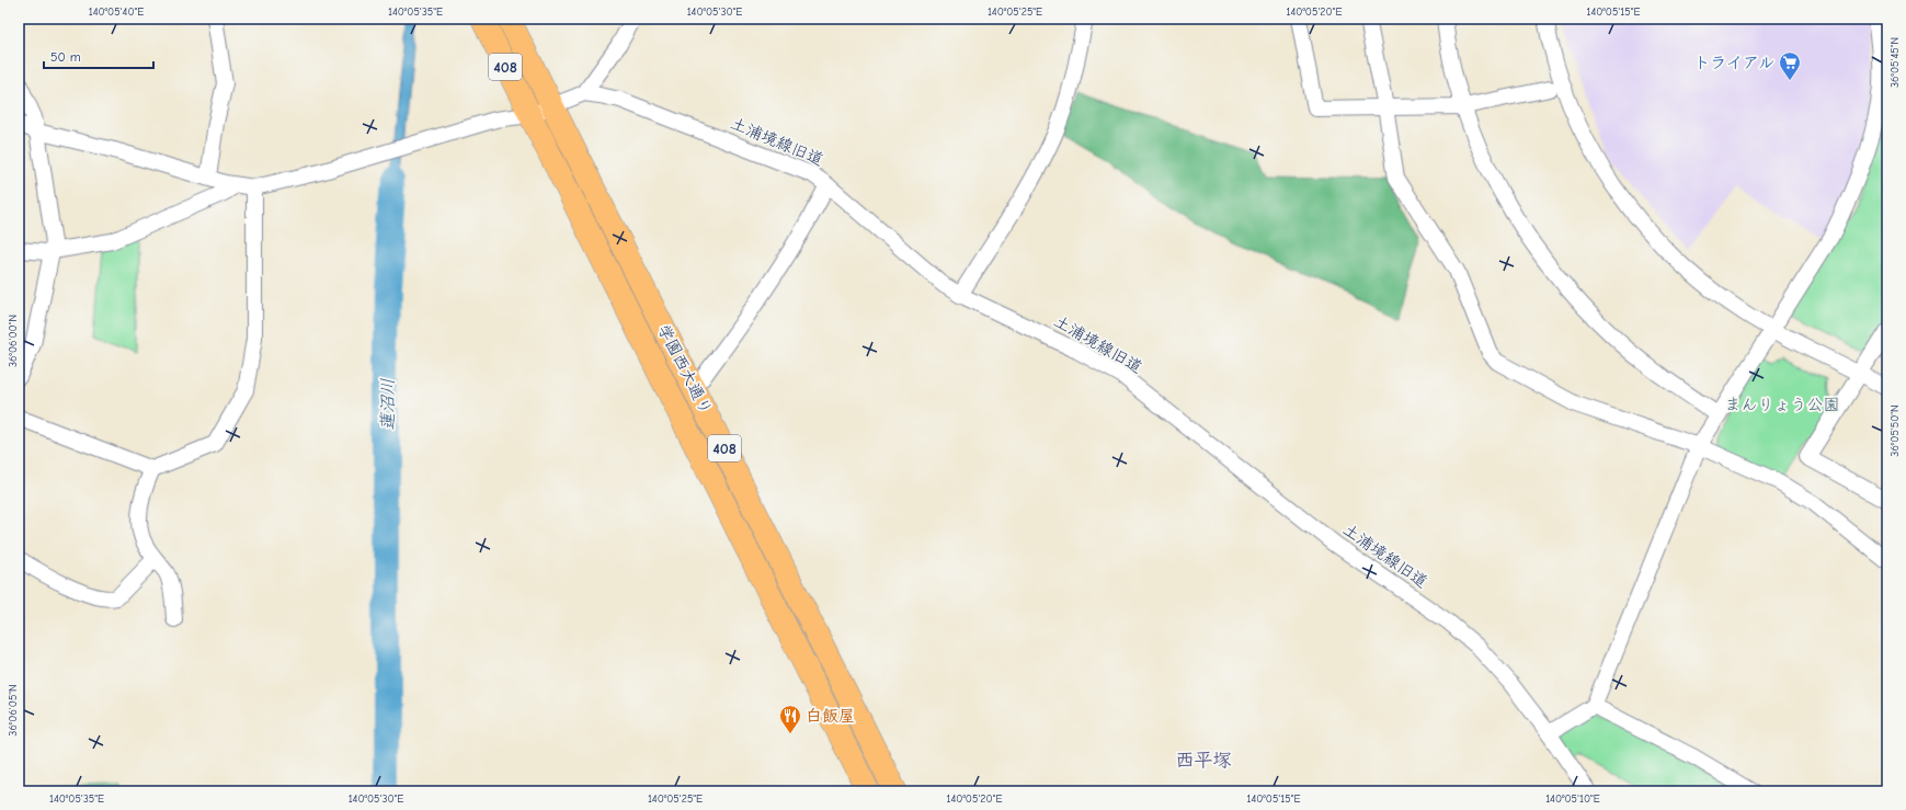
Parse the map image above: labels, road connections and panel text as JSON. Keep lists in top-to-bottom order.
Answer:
{
  "streets": {
    "highway": ["408", "学園西大通り"],
    "street": ["土浦境線旧道"]
  },
  "districts": ["西平塚"],
  "water": ["蓮沼川"],
  "parks": ["まんりょう公園"],
  "places": {
    "supermarket": ["トライアル"],
    "restaurant": ["白飯屋"]
  },
  "scale_bar": "50 m",
  "coordinates": [
    "140°05'40\"E",
    "140°05'35\"E",
    "140°05'30\"E",
    "140°05'25\"E",
    "140°05'20\"E",
    "140°05'15\"E",
    "36°05'45\"N",
    "36°06'00\"N",
    "36°05'50\"N",
    "36°06'05\"N",
    "140°05'10\"E"
  ]
}
